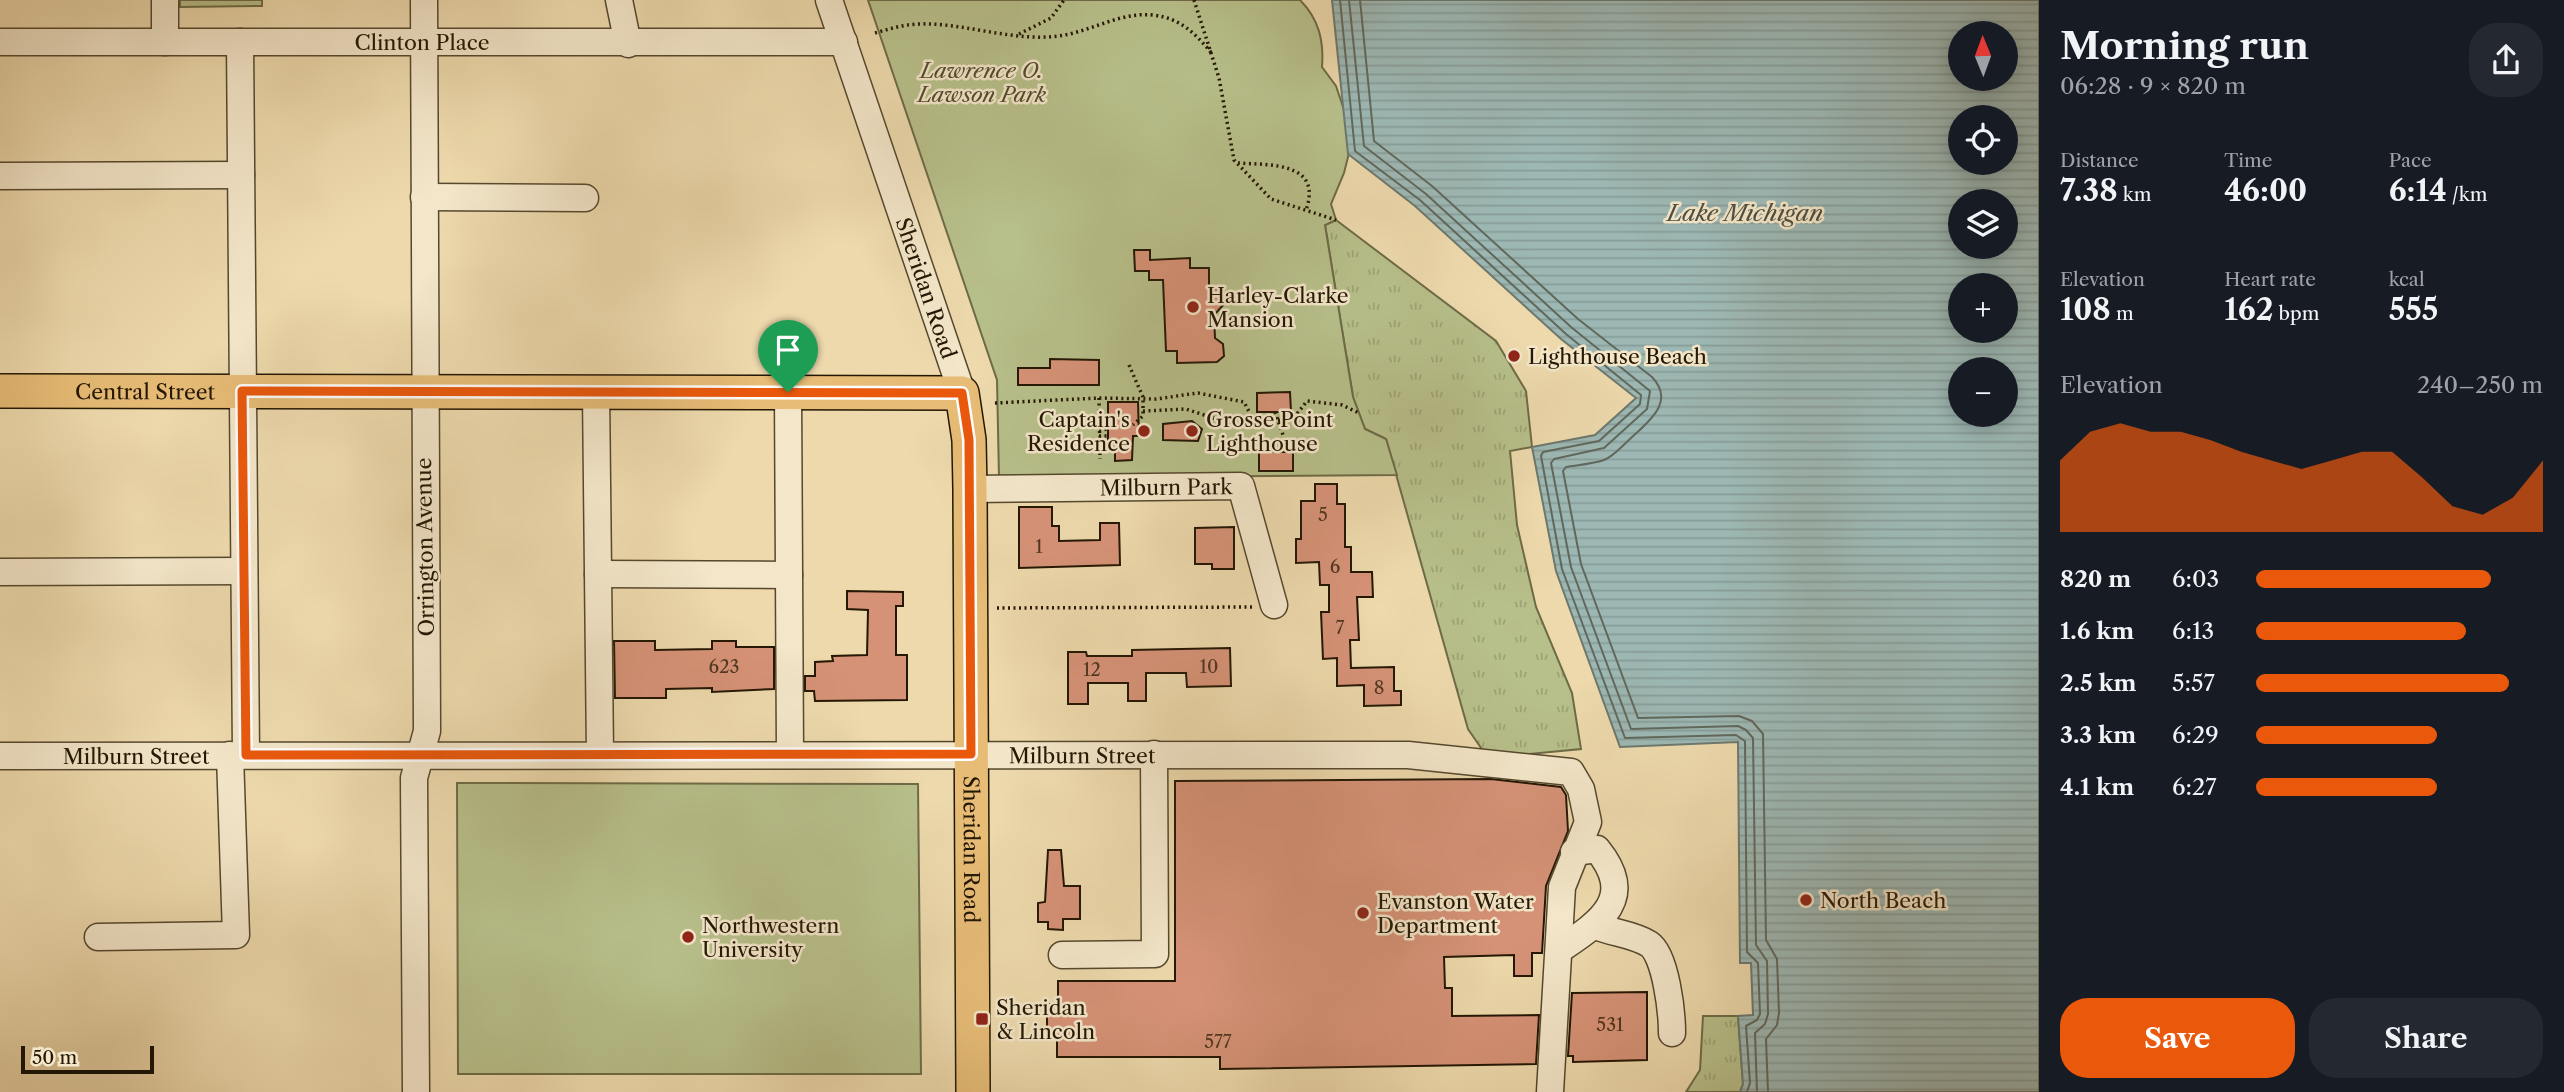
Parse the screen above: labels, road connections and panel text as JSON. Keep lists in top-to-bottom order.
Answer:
{
  "streets": {
    "main road": ["Sheridan Road", "Central Street"],
    "street": [
      "Clinton Place",
      "Milburn Park",
      "Orrington Avenue",
      "Milburn Street"
    ]
  },
  "crossings": [
    ["Clinton Place", "Sheridan Road"],
    ["Clinton Place", "Orrington Avenue"],
    ["Sheridan Road", "Central Street"],
    ["Sheridan Road", "Milburn Park"],
    ["Sheridan Road", "Milburn Street"],
    ["Central Street", "Orrington Avenue"],
    ["Orrington Avenue", "Milburn Street"]
  ],
  "water": ["Lake Michigan"],
  "parks": ["Lawrence O. Lawson Park"],
  "places": {
    "other": [
      "Harley-Clarke Mansion",
      "Lighthouse Beach",
      "Captain's Residence",
      "Grosse Point Lighthouse",
      "North Beach",
      "Evanston Water Department",
      "Northwestern University"
    ],
    "transit": ["Sheridan & Lincoln"]
  },
  "house_numbers": [
    "5",
    "1",
    "6",
    "7",
    "623",
    "10",
    "12",
    "8",
    "531",
    "577"
  ],
  "scale_bar": "50 m",
  "north": "top",
  "page": {
    "heading": ["Morning run", "06:28 · 9 × 820 m"],
    "map_buttons": ["+", "−"],
    "stats": [
      ["Distance", "7.38 km"],
      ["Time", "46:00"],
      ["Pace", "6:14 /km"],
      ["Elevation", "108 m"],
      ["Heart rate", "162 bpm"],
      ["kcal", "555"]
    ],
    "chart": ["Elevation", "240–250 m"],
    "list": [
      {
        "name": "820 m",
        "note": "6:03"
      },
      {
        "name": "1.6 km",
        "note": "6:13"
      },
      {
        "name": "2.5 km",
        "note": "5:57"
      },
      {
        "name": "3.3 km",
        "note": "6:29"
      },
      {
        "name": "4.1 km",
        "note": "6:27"
      }
    ],
    "buttons": ["Save", "Share"],
    "scale": "50 m"
  }
}
